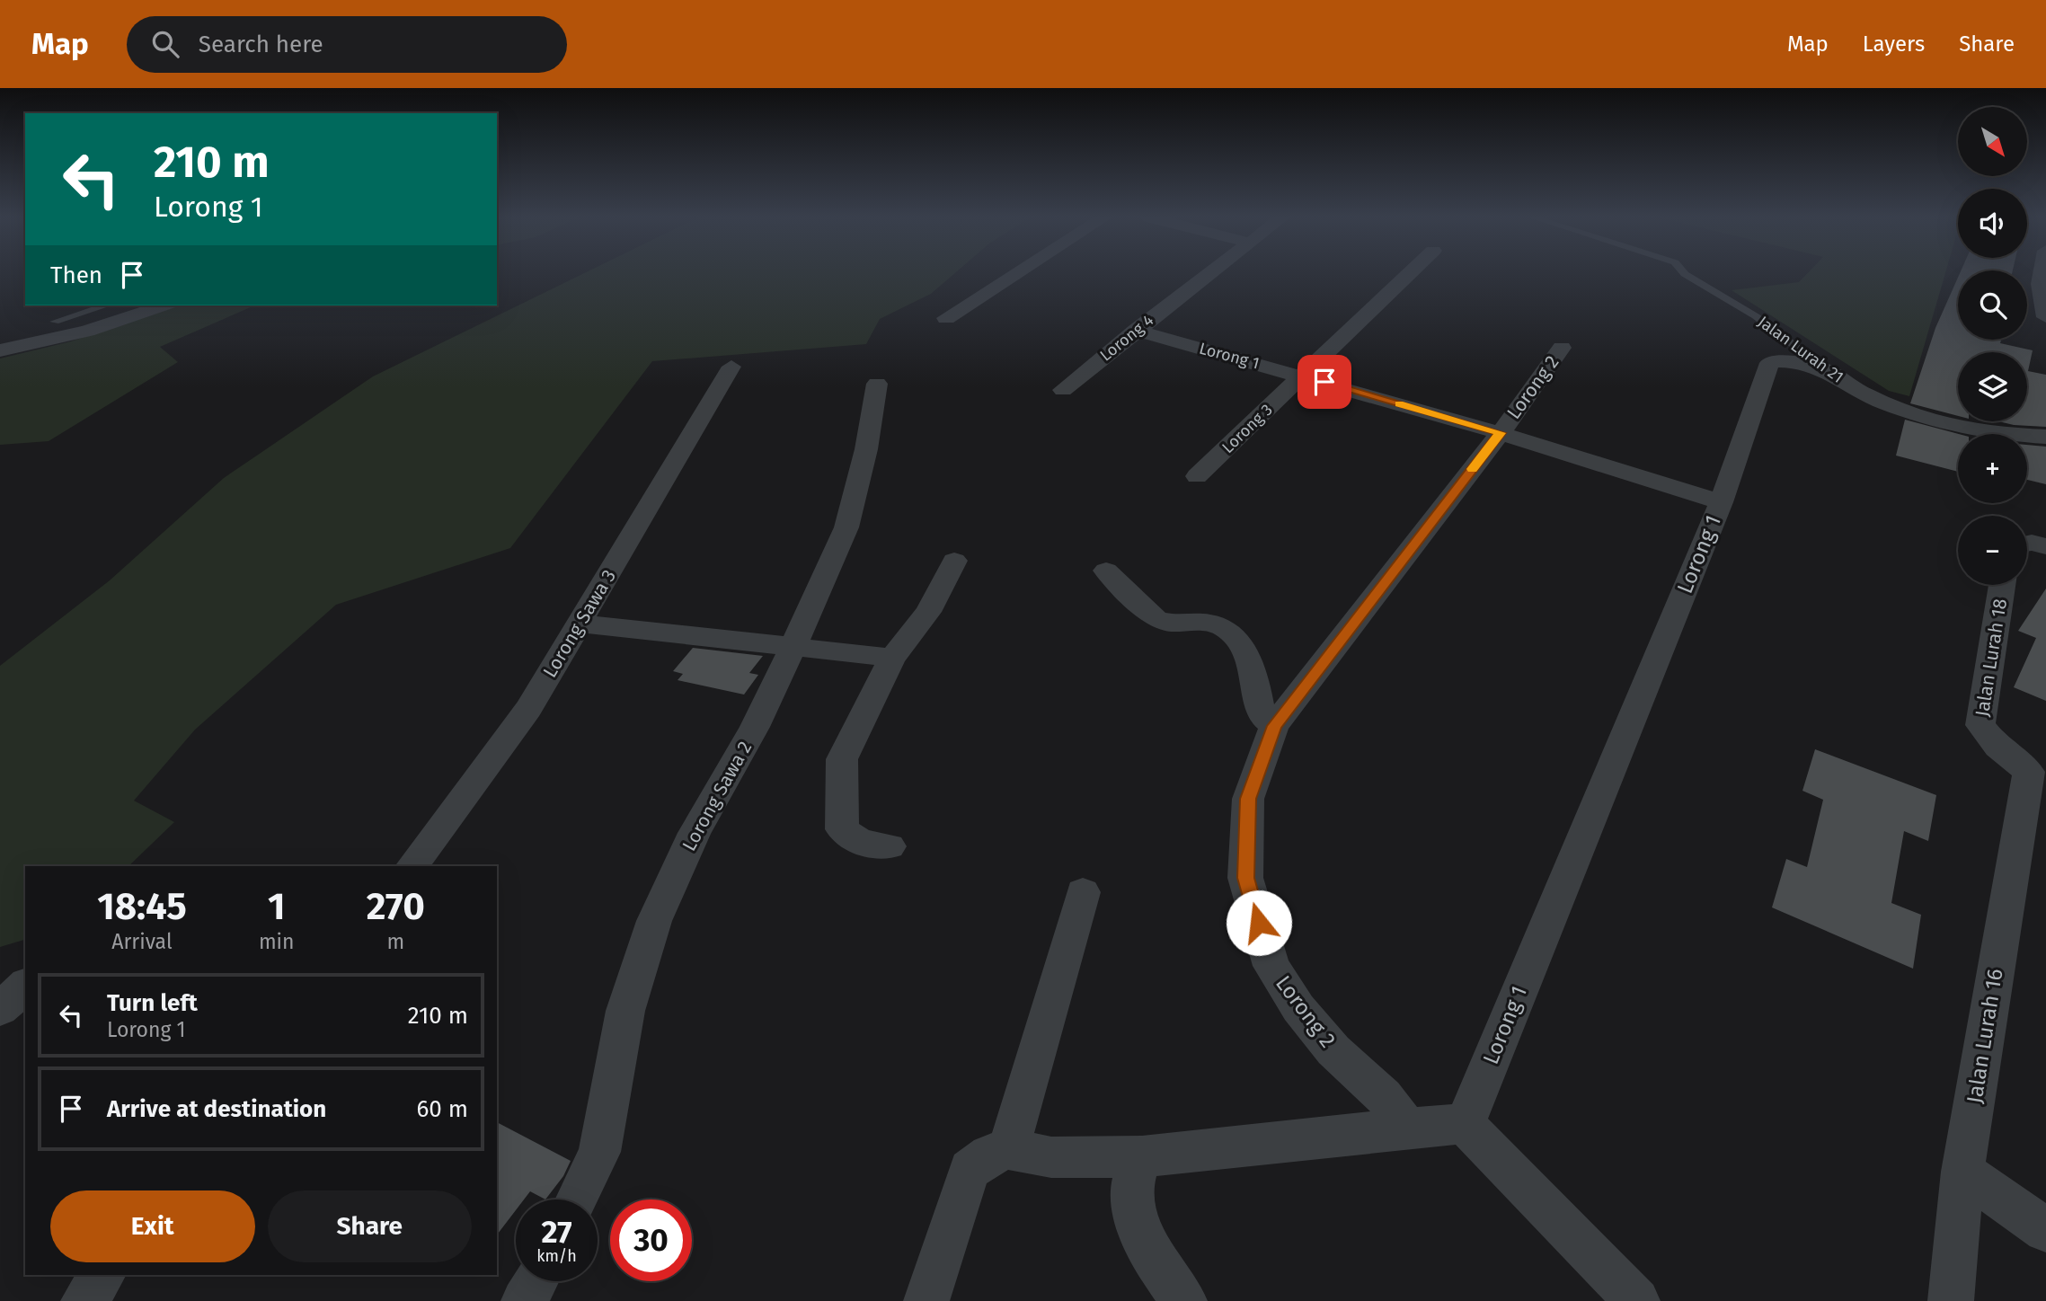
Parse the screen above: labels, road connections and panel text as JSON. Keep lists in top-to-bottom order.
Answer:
{
  "streets": {
    "street": [
      "Lorong 4",
      "Jalan Lurah 21",
      "Lorong 1",
      "Lorong 2",
      "Lorong 3",
      "Lorong Sawa 3",
      "Jalan Lurah 18",
      "Lorong Sawa 2",
      "Jalan Lurah 16"
    ]
  },
  "crossings": [
    ["Lorong 4", "Lorong 1"],
    ["Jalan Lurah 21", "Lorong 1"],
    ["Lorong 1", "Lorong 2"],
    ["Lorong 1", "Lorong 3"],
    ["Jalan Lurah 18", "Jalan Lurah 16"]
  ],
  "north": "bottom right",
  "page": {
    "header": "Map",
    "search": "Search here",
    "nav": ["Map", "Layers", "Share"],
    "map_buttons": ["+", "−"],
    "turn": ["210 m", "Lorong 1"],
    "then": "Then",
    "eta": [
      "18:45",
      "Arrival",
      "1",
      "min",
      "270",
      "m"
    ],
    "list": [
      {
        "name": "Turn left",
        "note": "Lorong 1",
        "value": "210 m"
      },
      {
        "name": "Arrive at destination",
        "value": "60 m"
      }
    ],
    "buttons": ["Exit", "Share"],
    "speed": "27 km/h",
    "limit": "30"
  }
}
